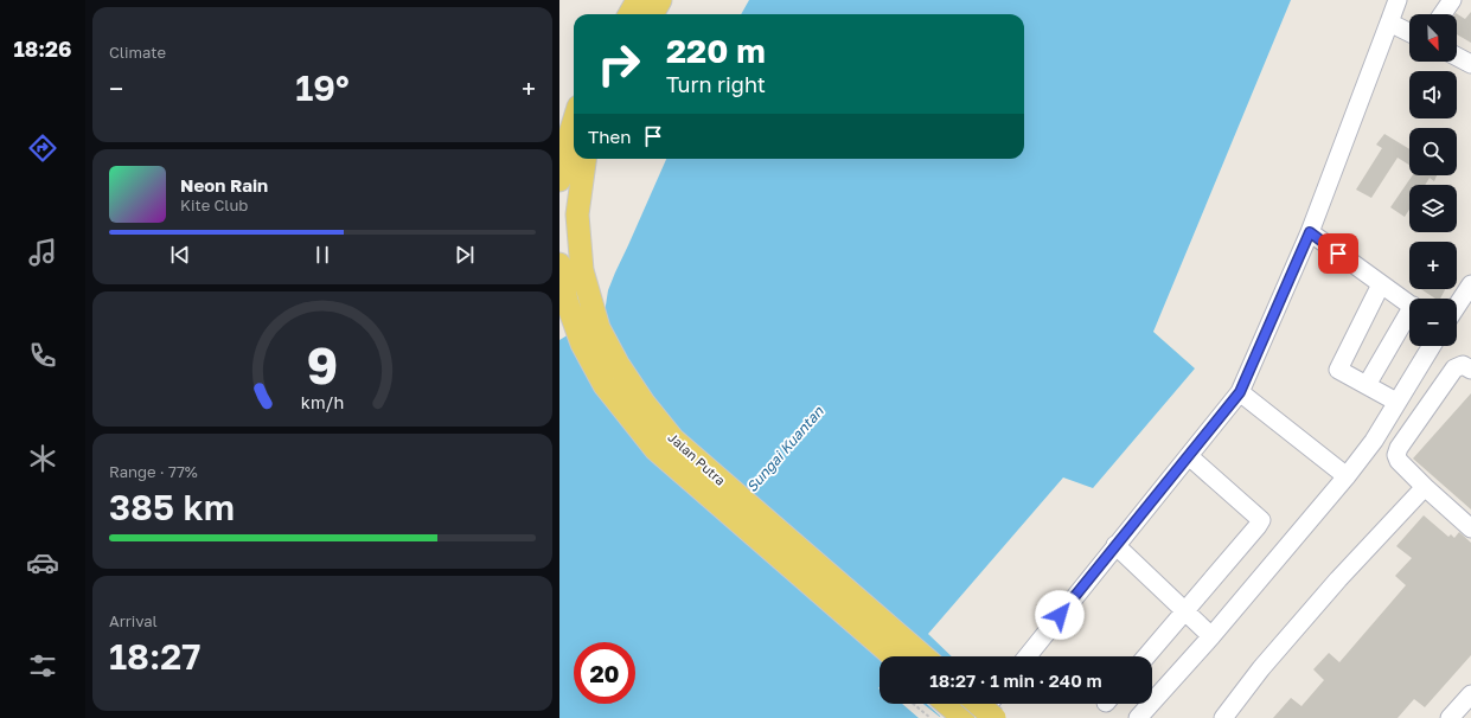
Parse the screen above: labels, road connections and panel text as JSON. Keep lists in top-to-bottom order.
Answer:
{
  "streets": {
    "main road": ["Jalan Putra"]
  },
  "water": ["Sungai Kuantan"],
  "north": "bottom right",
  "page": {
    "tabs": "18:26",
    "tile": [
      "Climate",
      ["Range · 77%", "385 km"],
      ["Arrival", "18:27"]
    ],
    "map_buttons": ["+", "−"],
    "turn": ["220 m", "Turn right"],
    "heat": ["−", "19°", "+"],
    "then": "Then",
    "song": ["Neon Rain", "Kite Club"],
    "limit": "20",
    "trip": "18:27 · 1 min · 240 m",
    "gauge": ["9", "km/h"]
  }
}
